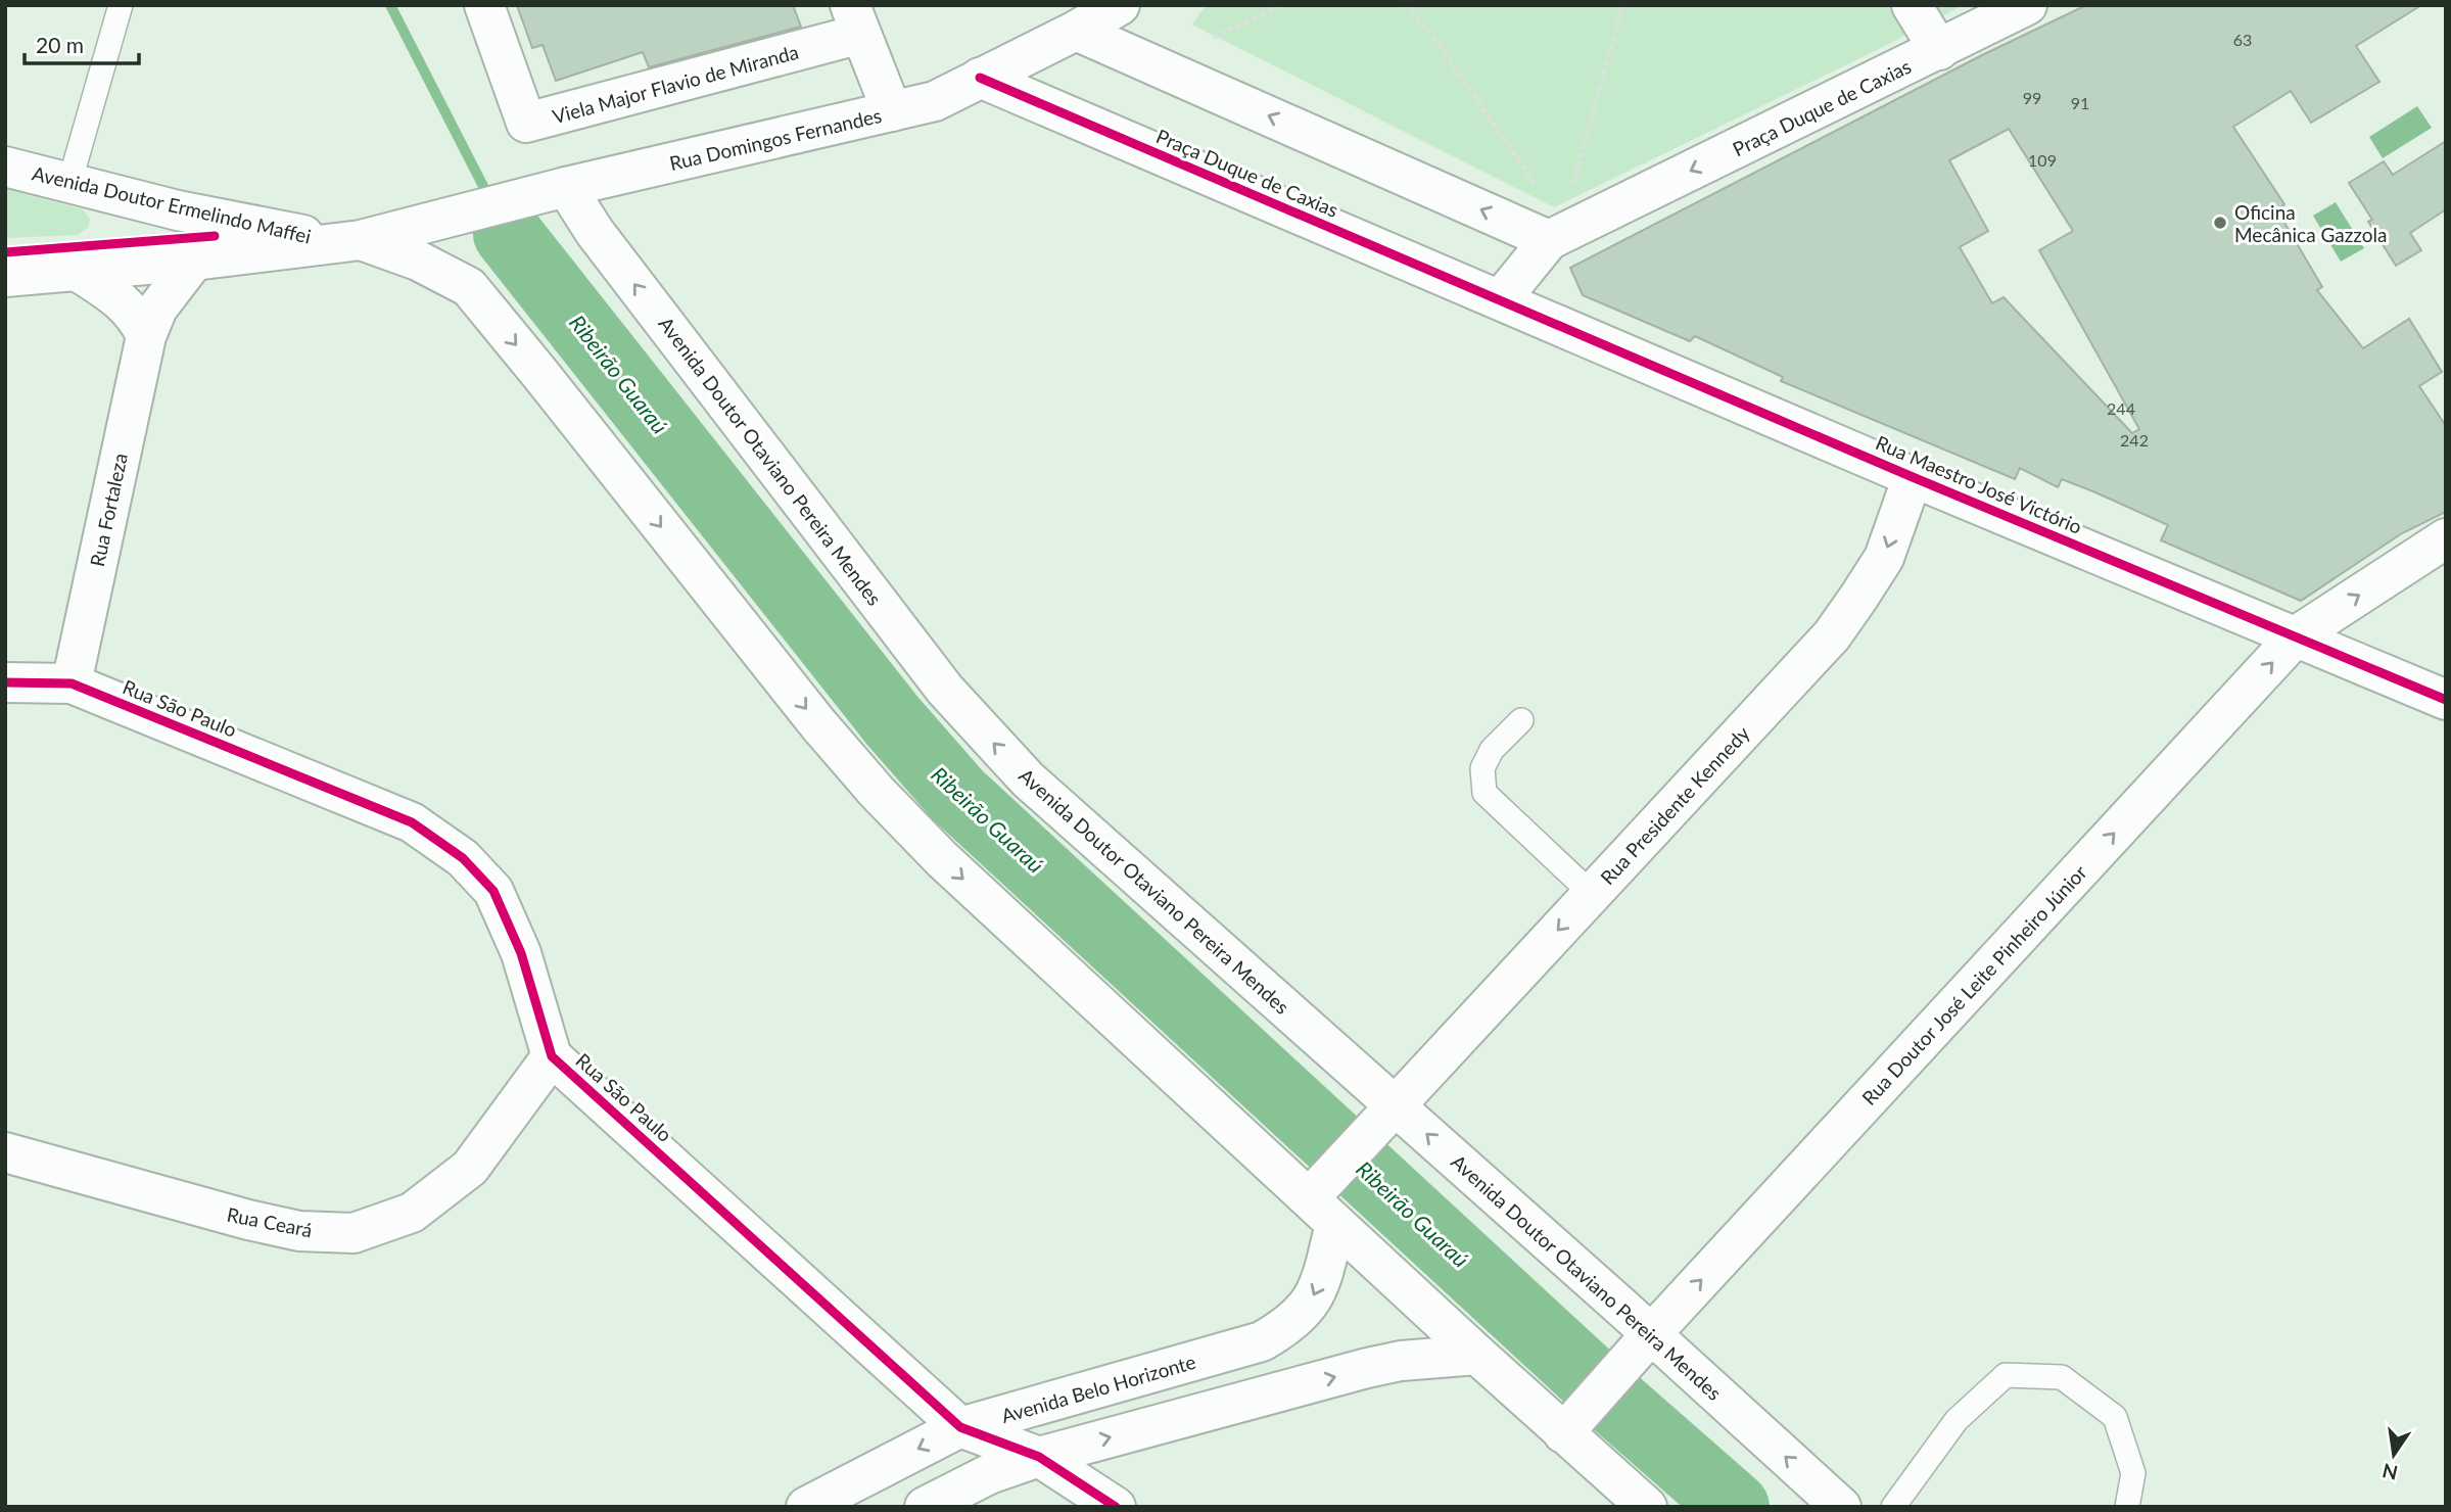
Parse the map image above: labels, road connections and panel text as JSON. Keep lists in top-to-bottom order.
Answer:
{
  "streets": {
    "street": [
      "Viela Major Flavio de Miranda",
      "Praça Duque de Caxias",
      "Rua Domingos Fernandes",
      "Avenida Doutor Ermelindo Maffei",
      "Avenida Doutor Otaviano Pereira Mendes",
      "Rua Maestro José Victório",
      "Rua Fortaleza",
      "Rua São Paulo",
      "Rua Presidente Kennedy",
      "Rua Doutor José Leite Pinheiro Júnior",
      "Rua Ceará",
      "Avenida Belo Horizonte"
    ]
  },
  "crossings": [
    ["Viela Major Flavio de Miranda", "Rua Domingos Fernandes"],
    ["Praça Duque de Caxias", "Rua Domingos Fernandes"],
    ["Praça Duque de Caxias", "Rua Maestro José Victório"],
    ["Rua Domingos Fernandes", "Avenida Doutor Ermelindo Maffei"],
    ["Rua Domingos Fernandes", "Avenida Doutor Otaviano Pereira Mendes"],
    ["Avenida Doutor Ermelindo Maffei", "Avenida Doutor Otaviano Pereira Mendes"],
    ["Avenida Doutor Ermelindo Maffei", "Rua Fortaleza"],
    ["Avenida Doutor Otaviano Pereira Mendes", "Rua Presidente Kennedy"],
    ["Avenida Doutor Otaviano Pereira Mendes", "Rua Doutor José Leite Pinheiro Júnior"],
    ["Rua Maestro José Victório", "Rua Presidente Kennedy"],
    ["Rua Maestro José Victório", "Rua Doutor José Leite Pinheiro Júnior"],
    ["Rua Fortaleza", "Rua São Paulo"],
    ["Rua São Paulo", "Rua Ceará"],
    ["Rua São Paulo", "Avenida Belo Horizonte"],
    ["Rua Presidente Kennedy", "Avenida Belo Horizonte"]
  ],
  "one_way": ["Praça Duque de Caxias", "Rua Presidente Kennedy", "Rua Doutor José Leite Pinheiro Júnior"],
  "water": ["Ribeirão Guaraú"],
  "places": ["Oficina Mecânica Gazzola"],
  "house_numbers": [
    "63",
    "99",
    "91",
    "109",
    "244",
    "242"
  ],
  "scale_bar": "20 m",
  "north": "bottom"
}
